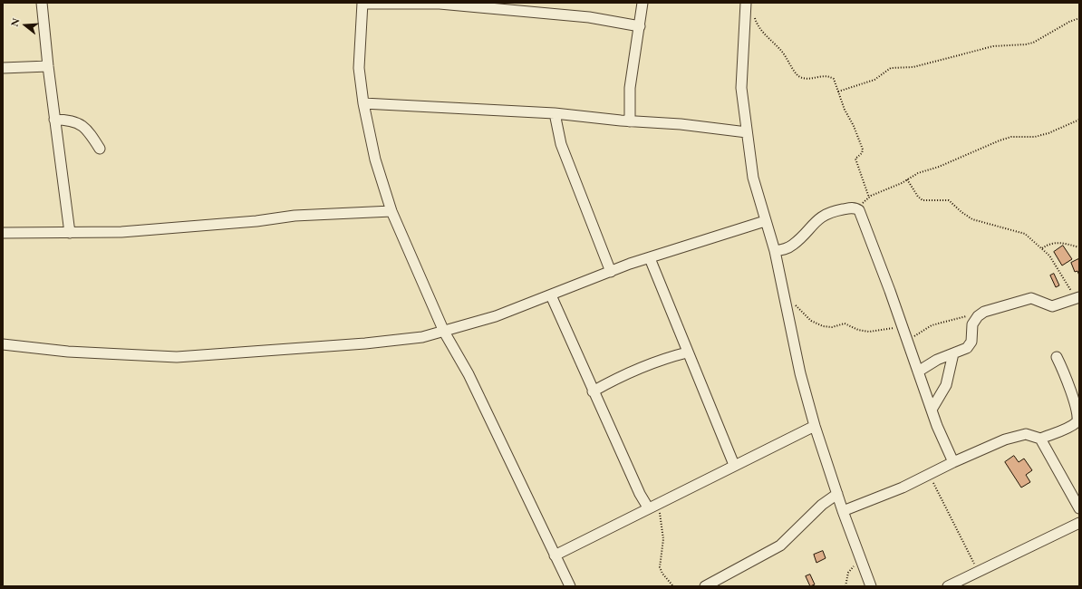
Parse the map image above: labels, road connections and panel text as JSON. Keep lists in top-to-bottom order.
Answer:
{
  "north": "left"
}
